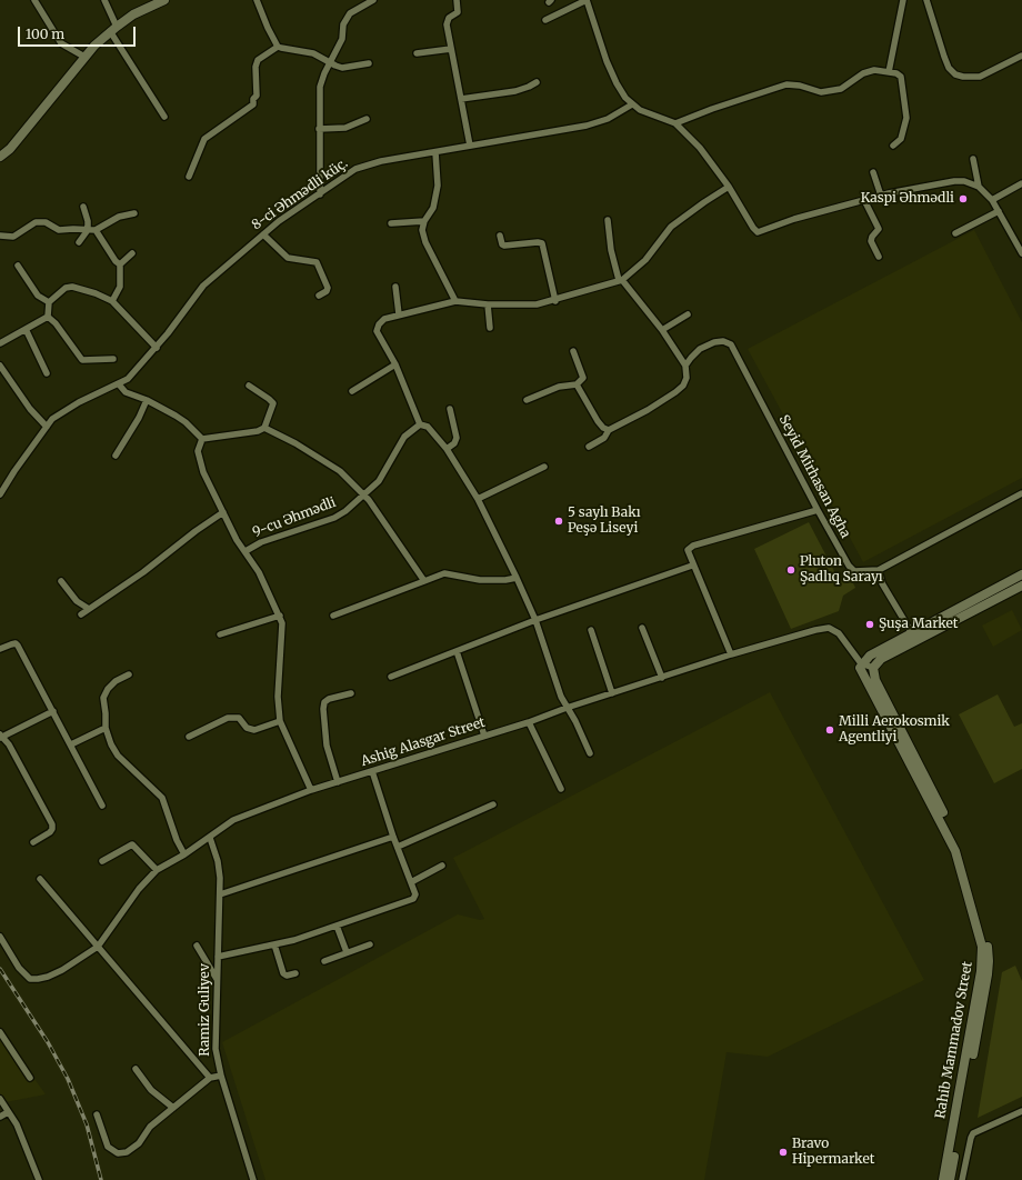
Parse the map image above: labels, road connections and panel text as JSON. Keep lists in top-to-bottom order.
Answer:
{
  "streets": {
    "main road": ["Rahib Mammadov Street"],
    "street": [
      "8-ci Əhmədli küç.",
      "Seyid Mirhasan Agha",
      "9-cu Əhmədli",
      "Ashig Alasgar Street",
      "Ramiz Guliyev"
    ]
  },
  "crossings": [
    ["Ashig Alasgar Street", "Ramiz Guliyev"],
    ["Ashig Alasgar Street", "Rahib Mammadov Street"]
  ],
  "places": [
    "Kaspi Əhmədli",
    "5 saylı Bakı Peşə Liseyi",
    "Pluton Şadlıq Sarayı",
    "Şuşa Market",
    "Milli Aerokosmik Agentliyi",
    "Bravo Hipermarket"
  ],
  "scale_bar": "100 m"
}
